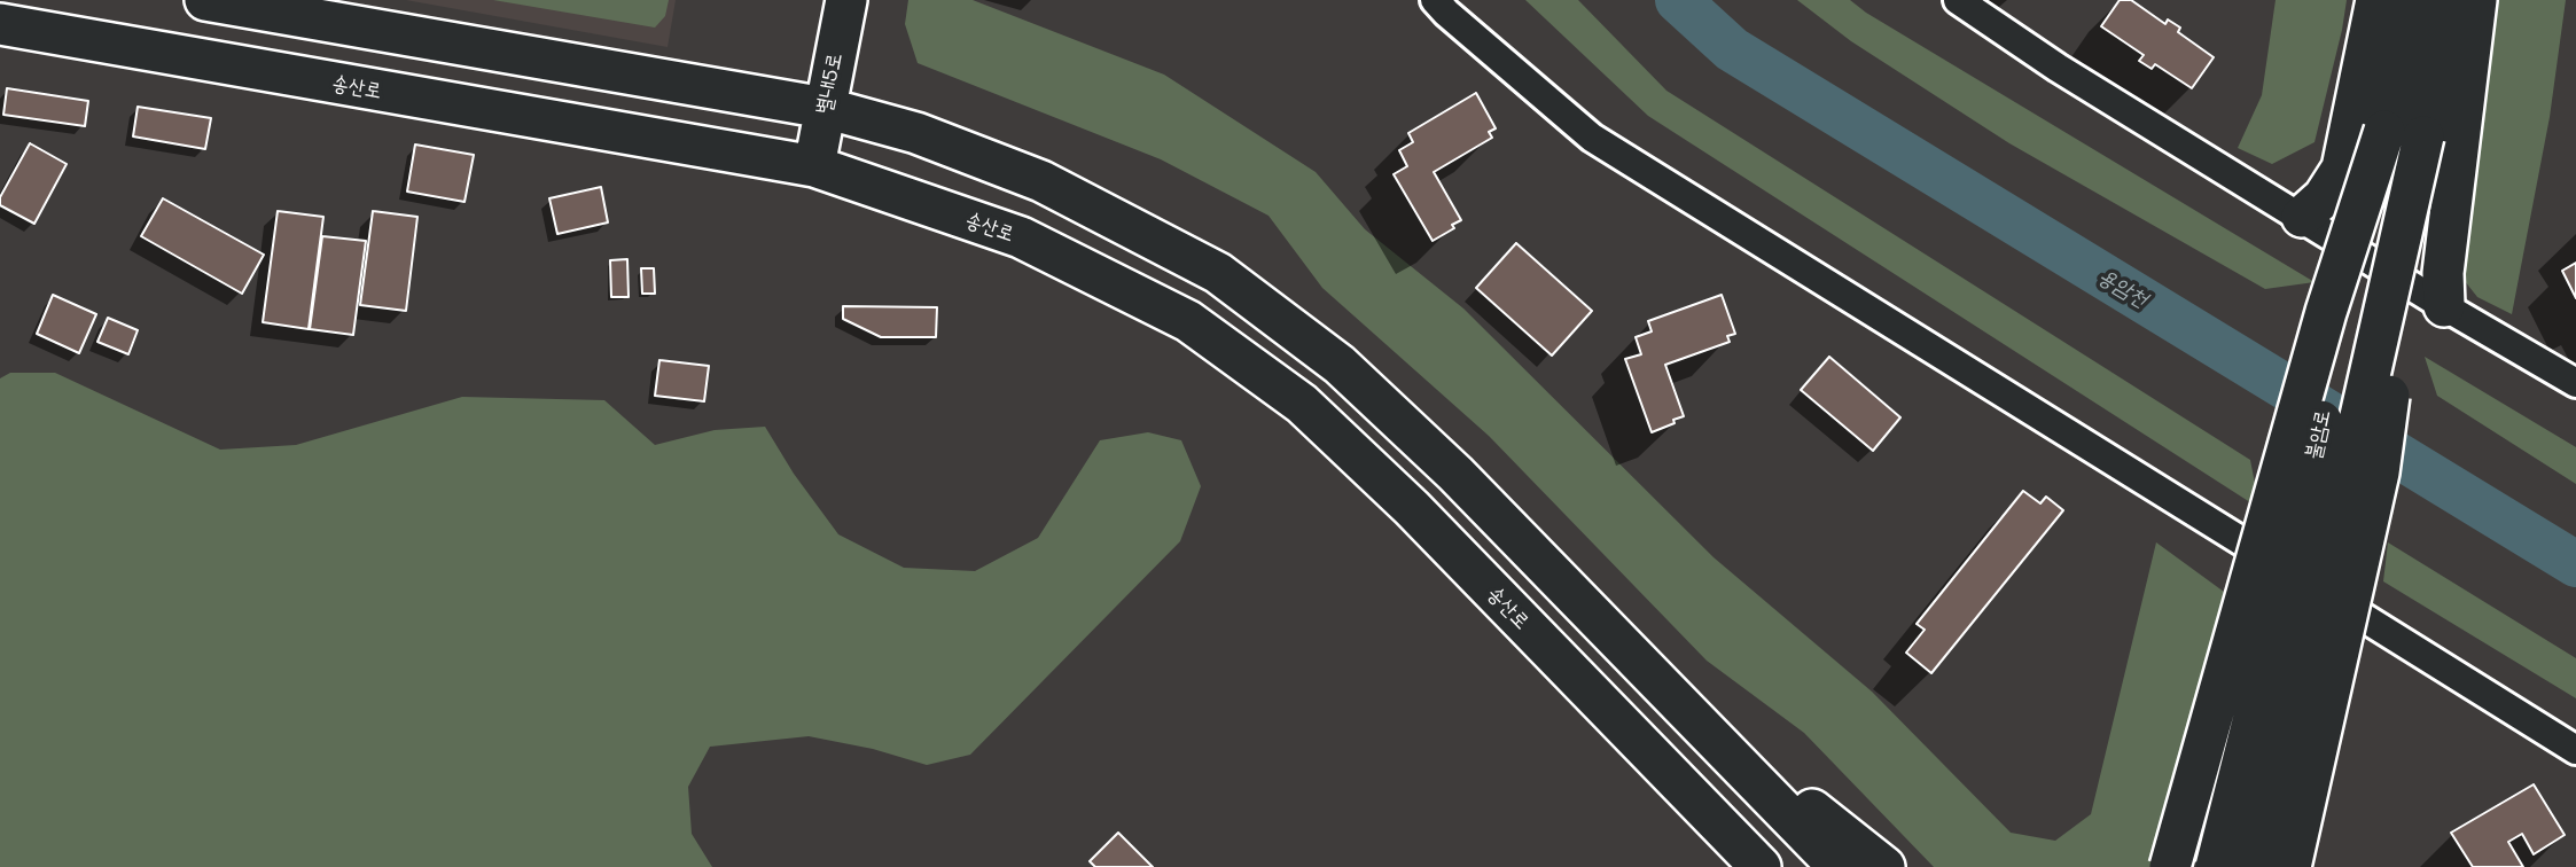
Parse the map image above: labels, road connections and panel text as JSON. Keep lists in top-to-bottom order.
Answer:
{
  "streets": {
    "street": ["별내5로", "송산로", "불암로"]
  },
  "crossings": [
    ["별내5로", "송산로"]
  ],
  "water": ["용암천"]
}
